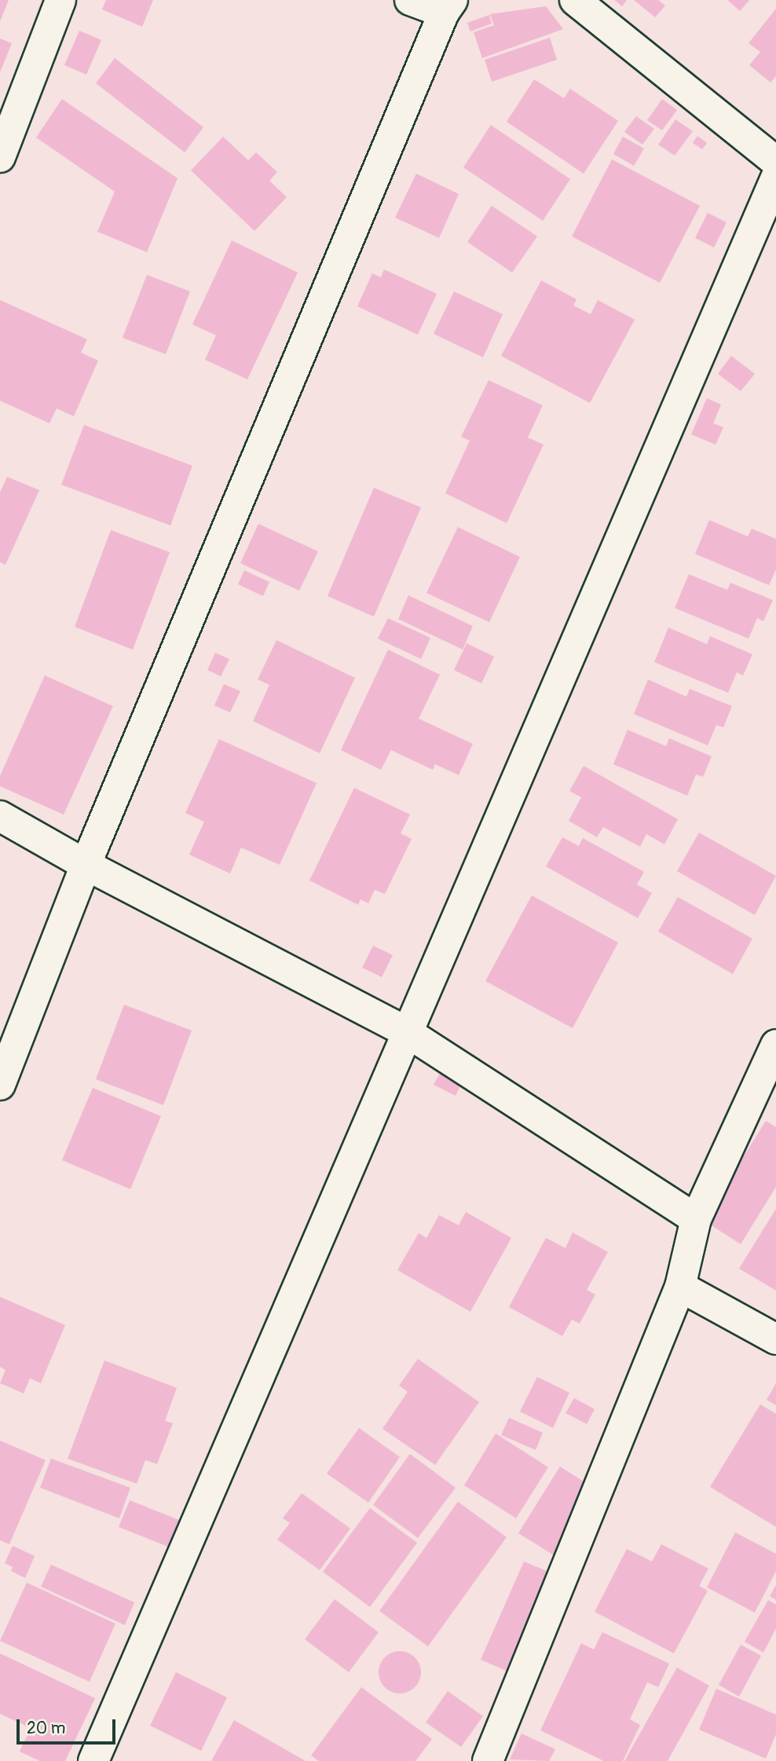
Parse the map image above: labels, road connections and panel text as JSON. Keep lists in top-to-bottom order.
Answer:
{
  "scale_bar": "20 m"
}
